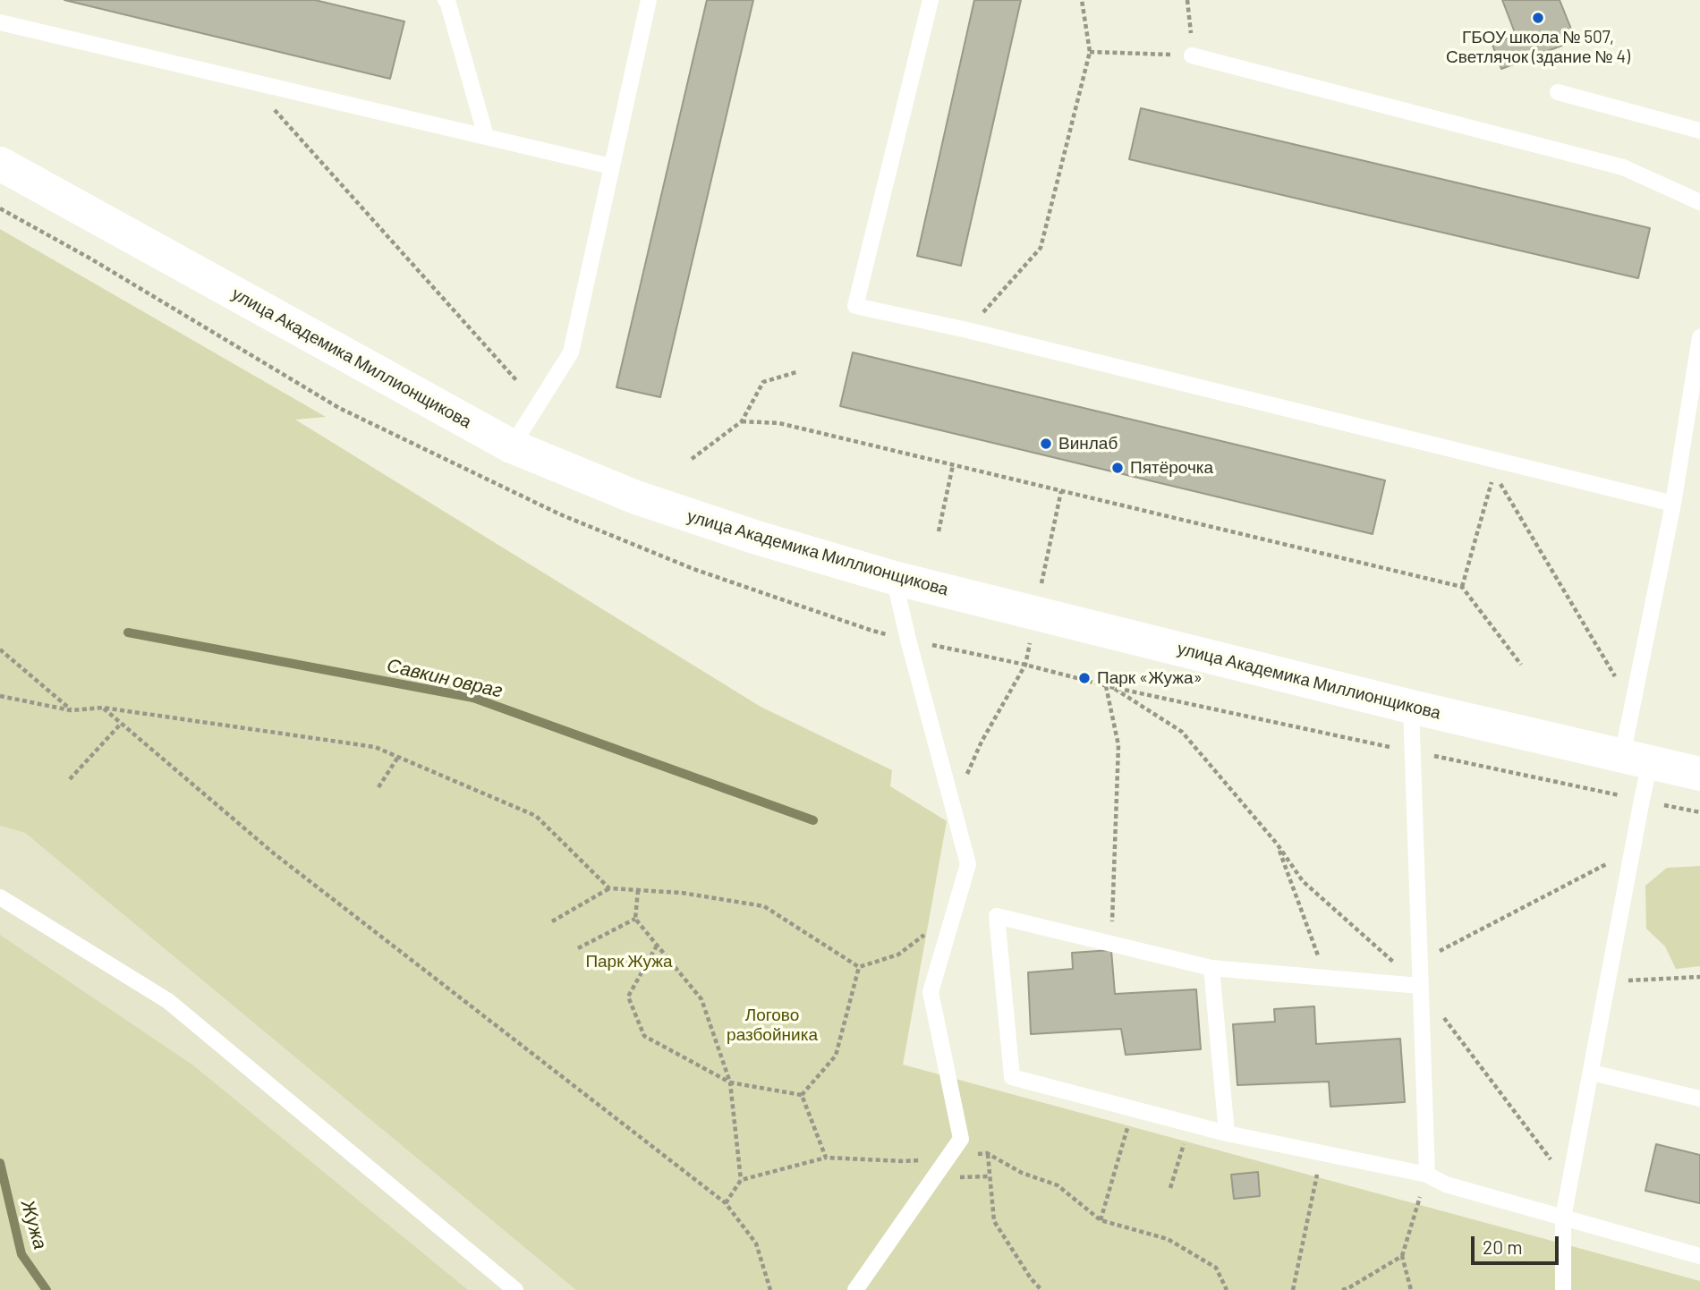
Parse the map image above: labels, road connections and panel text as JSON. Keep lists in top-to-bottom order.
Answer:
{
  "streets": {
    "street": ["улица Академика Миллионщикова"]
  },
  "water": ["Савкин овраг", "Жужа"],
  "parks": ["Парк Жужа", "Логово разбойника"],
  "places": [
    "ГБОУ школа № 507, Светлячок (здание № 4)",
    "Винлаб",
    "Пятёрочка",
    "Парк «Жужа»"
  ],
  "scale_bar": "20 m"
}
